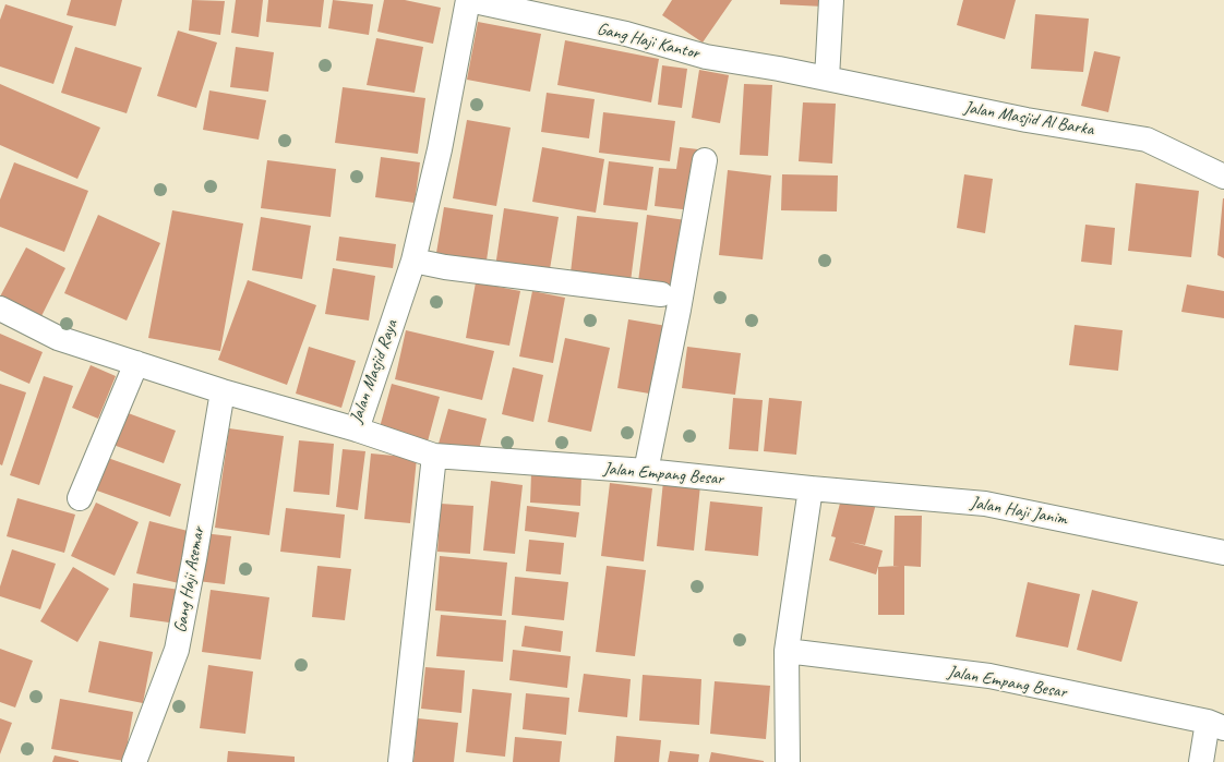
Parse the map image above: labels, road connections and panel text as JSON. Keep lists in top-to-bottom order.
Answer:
{
  "streets": {
    "street": [
      "Gang Haji Kantor",
      "Jalan Masjid Al Barka",
      "Jalan Masjid Raya",
      "Jalan Empang Besar",
      "Jalan Haji Janim",
      "Gang Haji Asemar"
    ]
  },
  "crossings": [
    ["Gang Haji Kantor", "Jalan Masjid Al Barka"],
    ["Gang Haji Kantor", "Jalan Masjid Raya"],
    ["Jalan Masjid Raya", "Jalan Empang Besar"],
    ["Jalan Masjid Raya", "Gang Haji Asemar"],
    ["Jalan Empang Besar", "Jalan Haji Janim"]
  ]
}
